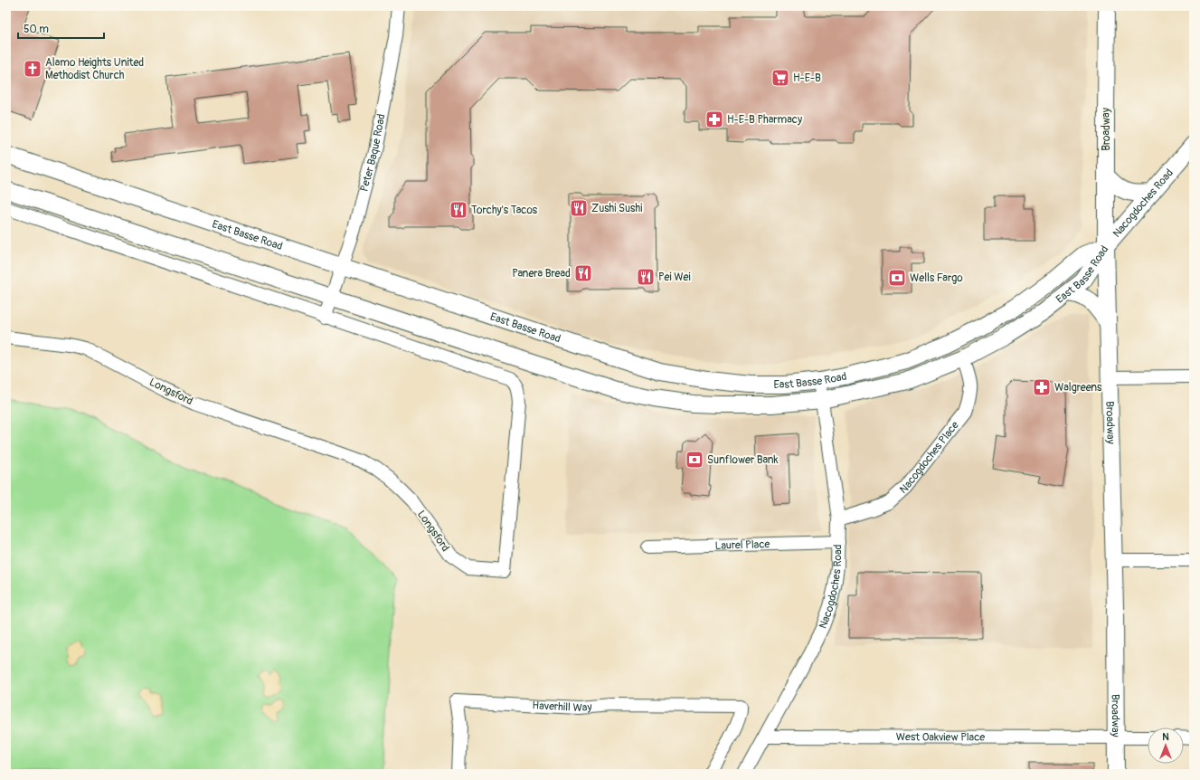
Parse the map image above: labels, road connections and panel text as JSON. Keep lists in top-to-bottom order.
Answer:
{
  "streets": {
    "main road": ["Broadway", "Nacogdoches Road", "East Basse Road"],
    "street": [
      "Peter Baque Road",
      "Longsford",
      "Nacogdoches Place",
      "Laurel Place",
      "Haverhill Way",
      "West Oakview Place"
    ]
  },
  "crossings": [
    ["Broadway", "Nacogdoches Road"],
    ["Broadway", "East Basse Road"],
    ["Broadway", "West Oakview Place"],
    ["Peter Baque Road", "East Basse Road"],
    ["Nacogdoches Road", "East Basse Road"],
    ["Nacogdoches Road", "Nacogdoches Place"],
    ["Nacogdoches Road", "Laurel Place"],
    ["Nacogdoches Road", "West Oakview Place"],
    ["East Basse Road", "Nacogdoches Place"]
  ],
  "places": {
    "church": ["Alamo Heights United Methodist Church"],
    "supermarket": ["H-E-B"],
    "pharmacy": ["H-E-B Pharmacy", "Walgreens"],
    "restaurant": [
      "Zushi Sushi",
      "Torchy's Tacos",
      "Panera Bread",
      "Pei Wei"
    ],
    "bank": ["Wells Fargo", "Sunflower Bank"]
  },
  "scale_bar": "50 m",
  "north": "top"
}
